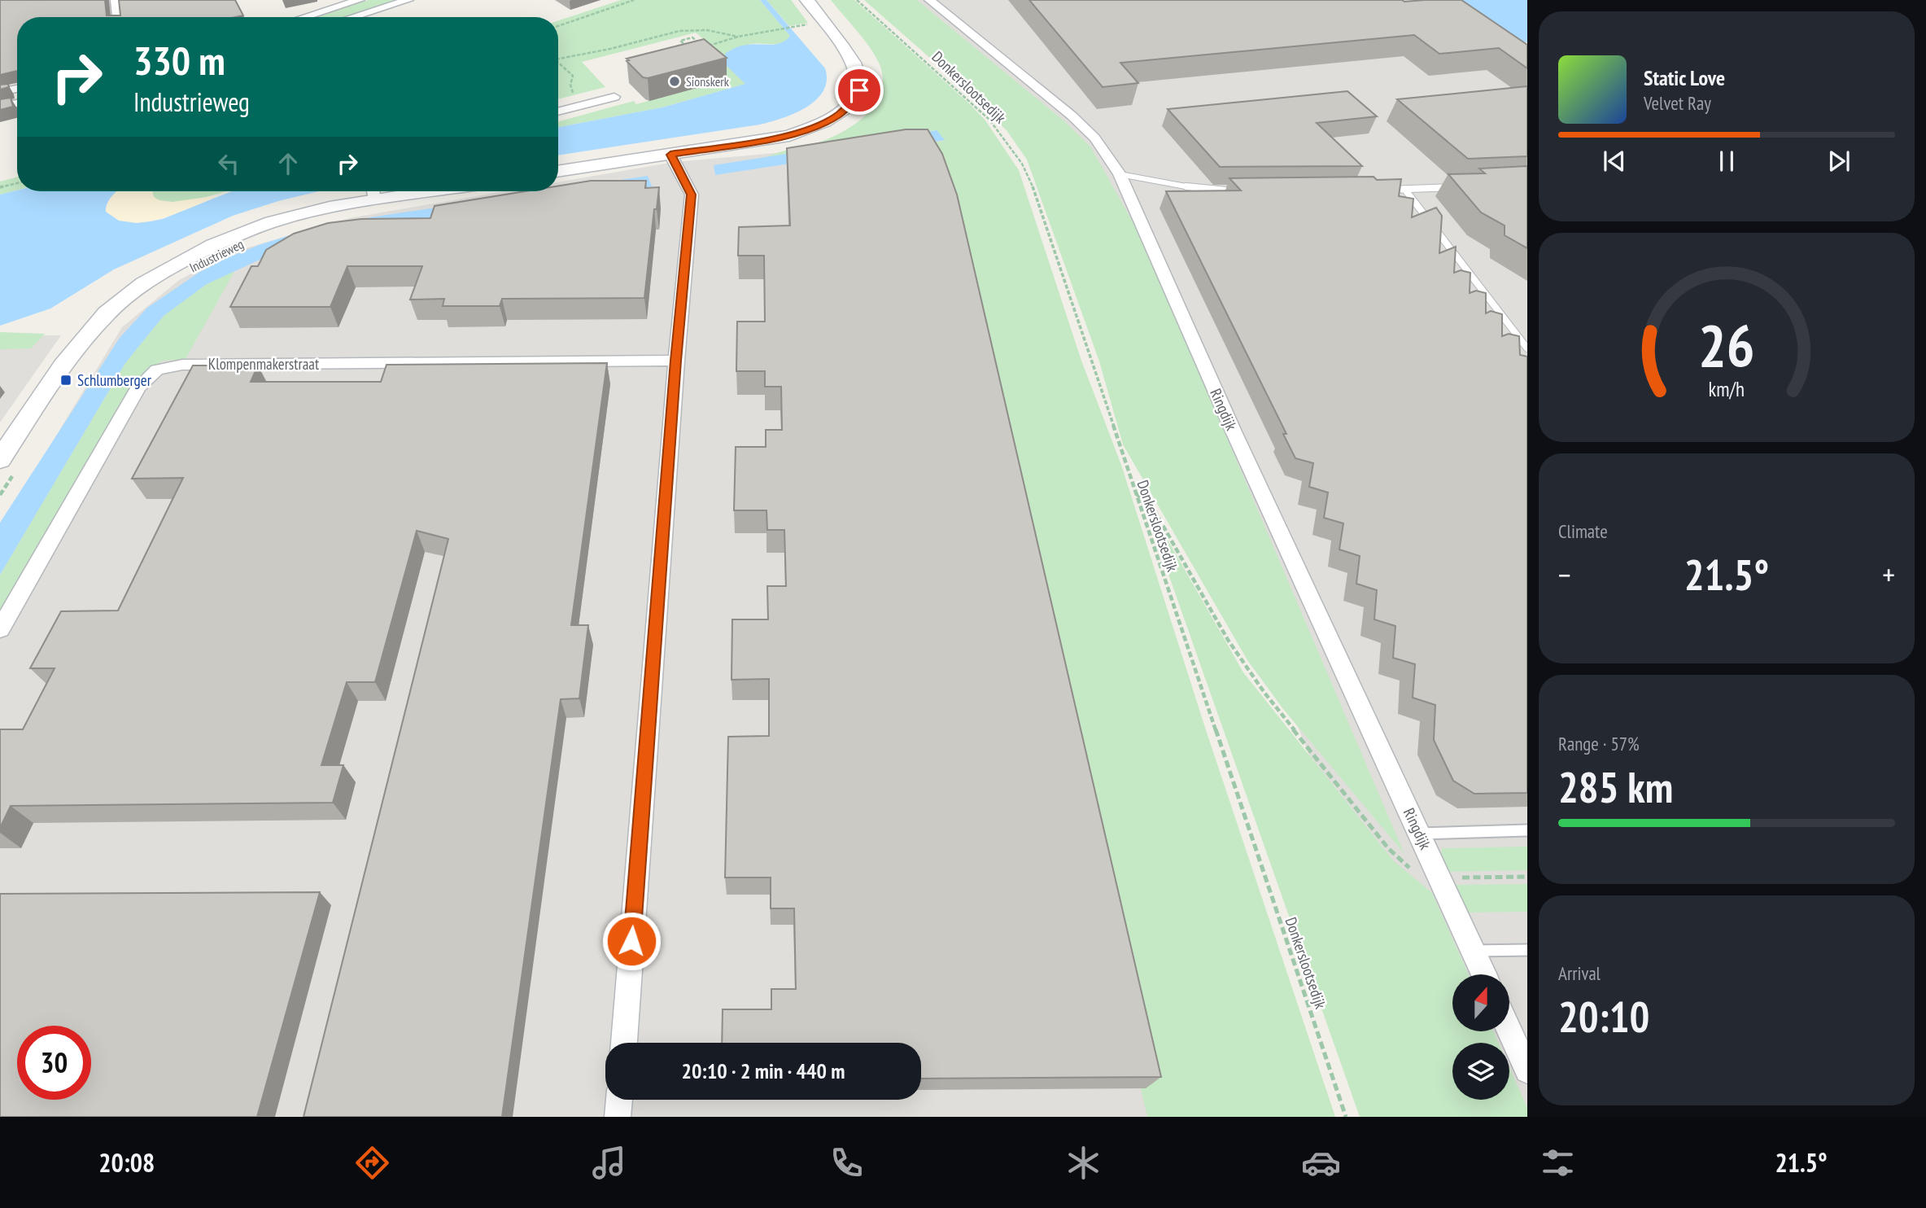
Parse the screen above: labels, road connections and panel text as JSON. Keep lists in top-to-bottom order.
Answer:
{
  "streets": {
    "street": ["Industrieweg", "Klompenmakerstraat", "Ringdijk"],
    "path": ["Donkerslootsedijk"]
  },
  "places": {
    "other": ["Sionskerk"],
    "transit": ["Schlumberger"]
  },
  "north": "top",
  "page": {
    "turn": ["330 m", "Industrieweg"],
    "song": ["Static Love", "Velvet Ray"],
    "tile": [
      "Climate",
      ["Range · 57%", "285 km"],
      ["Arrival", "20:10"]
    ],
    "heat": ["−", "21.5°", "+"],
    "limit": "30",
    "trip": "20:10 · 2 min · 440 m",
    "tabs": ["20:08", "21.5°"],
    "gauge": ["26", "km/h"]
  }
}
